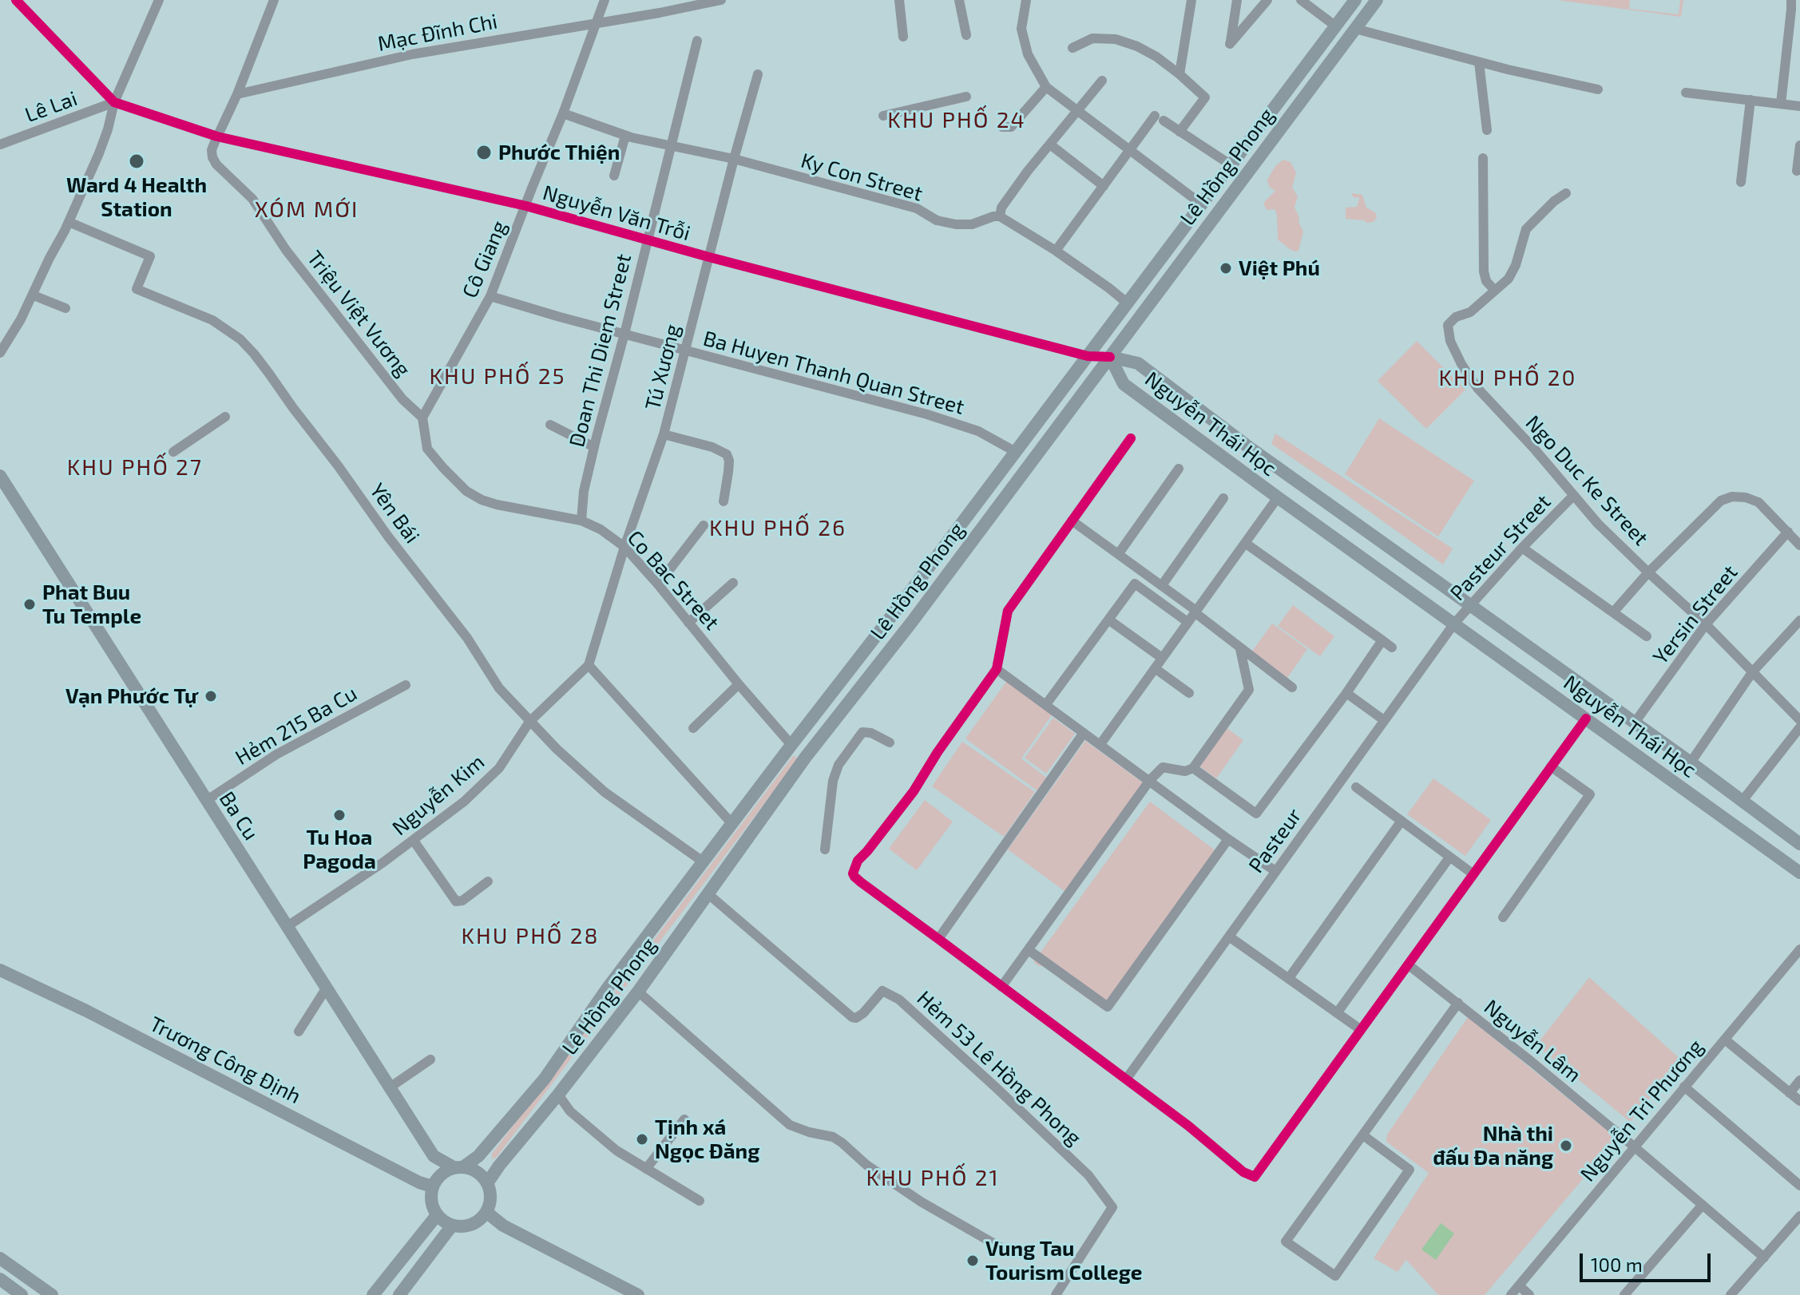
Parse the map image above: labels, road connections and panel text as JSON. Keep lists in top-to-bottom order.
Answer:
{
  "streets": {
    "main road": [
      "Lê Hồng Phong",
      "Nguyễn Thái Học",
      "Ba Cu",
      "Trương Công Định"
    ],
    "street": [
      "Mạc Đĩnh Chi",
      "Lê Lai",
      "Ky Con Street",
      "Nguyễn Văn Trỗi",
      "Cô Giang",
      "Triệu Việt Vương",
      "Doan Thi Diem Street",
      "Tú Xương",
      "Ba Huyen Thanh Quan Street",
      "Ngo Duc Ke Street",
      "Yên Bái",
      "Pasteur Street",
      "Co Bac Street",
      "Yersin Street",
      "Hẻm 215 Ba Cu",
      "Nguyễn Kim",
      "Pasteur",
      "Nguyễn Lâm",
      "Hẻm 53 Lê Hồng Phong",
      "Nguyễn Tri Phương"
    ]
  },
  "crossings": [
    ["Mạc Đĩnh Chi", "Cô Giang"],
    ["Lê Lai", "Nguyễn Văn Trỗi"],
    ["Lê Hồng Phong", "Nguyễn Văn Trỗi"],
    ["Lê Hồng Phong", "Ba Huyen Thanh Quan Street"],
    ["Lê Hồng Phong", "Nguyễn Thái Học"],
    ["Lê Hồng Phong", "Yên Bái"],
    ["Lê Hồng Phong", "Co Bac Street"],
    ["Lê Hồng Phong", "Ba Cu"],
    ["Lê Hồng Phong", "Trương Công Định"],
    ["Lê Hồng Phong", "Hẻm 53 Lê Hồng Phong"],
    ["Ky Con Street", "Cô Giang"],
    ["Ky Con Street", "Doan Thi Diem Street"],
    ["Ky Con Street", "Tú Xương"],
    ["Nguyễn Văn Trỗi", "Cô Giang"],
    ["Nguyễn Văn Trỗi", "Triệu Việt Vương"],
    ["Nguyễn Văn Trỗi", "Doan Thi Diem Street"],
    ["Nguyễn Văn Trỗi", "Tú Xương"],
    ["Nguyễn Văn Trỗi", "Nguyễn Thái Học"],
    ["Cô Giang", "Triệu Việt Vương"],
    ["Cô Giang", "Ba Huyen Thanh Quan Street"],
    ["Cô Giang", "Co Bac Street"],
    ["Triệu Việt Vương", "Co Bac Street"],
    ["Doan Thi Diem Street", "Ba Huyen Thanh Quan Street"],
    ["Doan Thi Diem Street", "Co Bac Street"],
    ["Tú Xương", "Ba Huyen Thanh Quan Street"],
    ["Tú Xương", "Co Bac Street"],
    ["Tú Xương", "Nguyễn Kim"],
    ["Nguyễn Thái Học", "Pasteur Street"],
    ["Nguyễn Thái Học", "Yersin Street"],
    ["Nguyễn Thái Học", "Pasteur"],
    ["Ngo Duc Ke Street", "Pasteur Street"],
    ["Ngo Duc Ke Street", "Yersin Street"],
    ["Yên Bái", "Nguyễn Kim"],
    ["Pasteur Street", "Pasteur"],
    ["Hẻm 215 Ba Cu", "Ba Cu"],
    ["Nguyễn Kim", "Ba Cu"],
    ["Ba Cu", "Trương Công Định"],
    ["Nguyễn Lâm", "Nguyễn Tri Phương"]
  ],
  "districts": [
    "KHU PHỐ 24",
    "XÓM MỚI",
    "KHU PHỐ 25",
    "KHU PHỐ 20",
    "KHU PHỐ 27",
    "KHU PHỐ 26",
    "KHU PHỐ 28",
    "KHU PHỐ 21"
  ],
  "places": [
    "Phước Thiện",
    "Ward 4 Health Station",
    "Việt Phú",
    "Phat Buu Tu Temple",
    "Vạn Phước Tự",
    "Tu Hoa Pagoda",
    "Tịnh xá Ngọc Đăng",
    "Nhà thi đấu Đa năng",
    "Vung Tau Tourism College"
  ],
  "scale_bar": "100 m"
}
